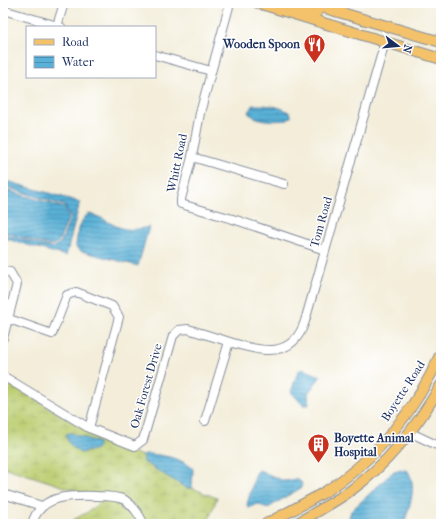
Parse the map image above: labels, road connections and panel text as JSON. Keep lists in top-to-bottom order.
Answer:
{
  "streets": {
    "main road": ["Boyette Road"],
    "street": ["Whitt Road", "Tom Road", "Oak Forest Drive"]
  },
  "crossings": [
    ["Whitt Road", "Tom Road"],
    ["Tom Road", "Oak Forest Drive"]
  ],
  "places": {
    "restaurant": ["Wooden Spoon"],
    "building": ["Boyette Animal Hospital"]
  },
  "legend": ["Road", "Water"],
  "north": "right"
}
